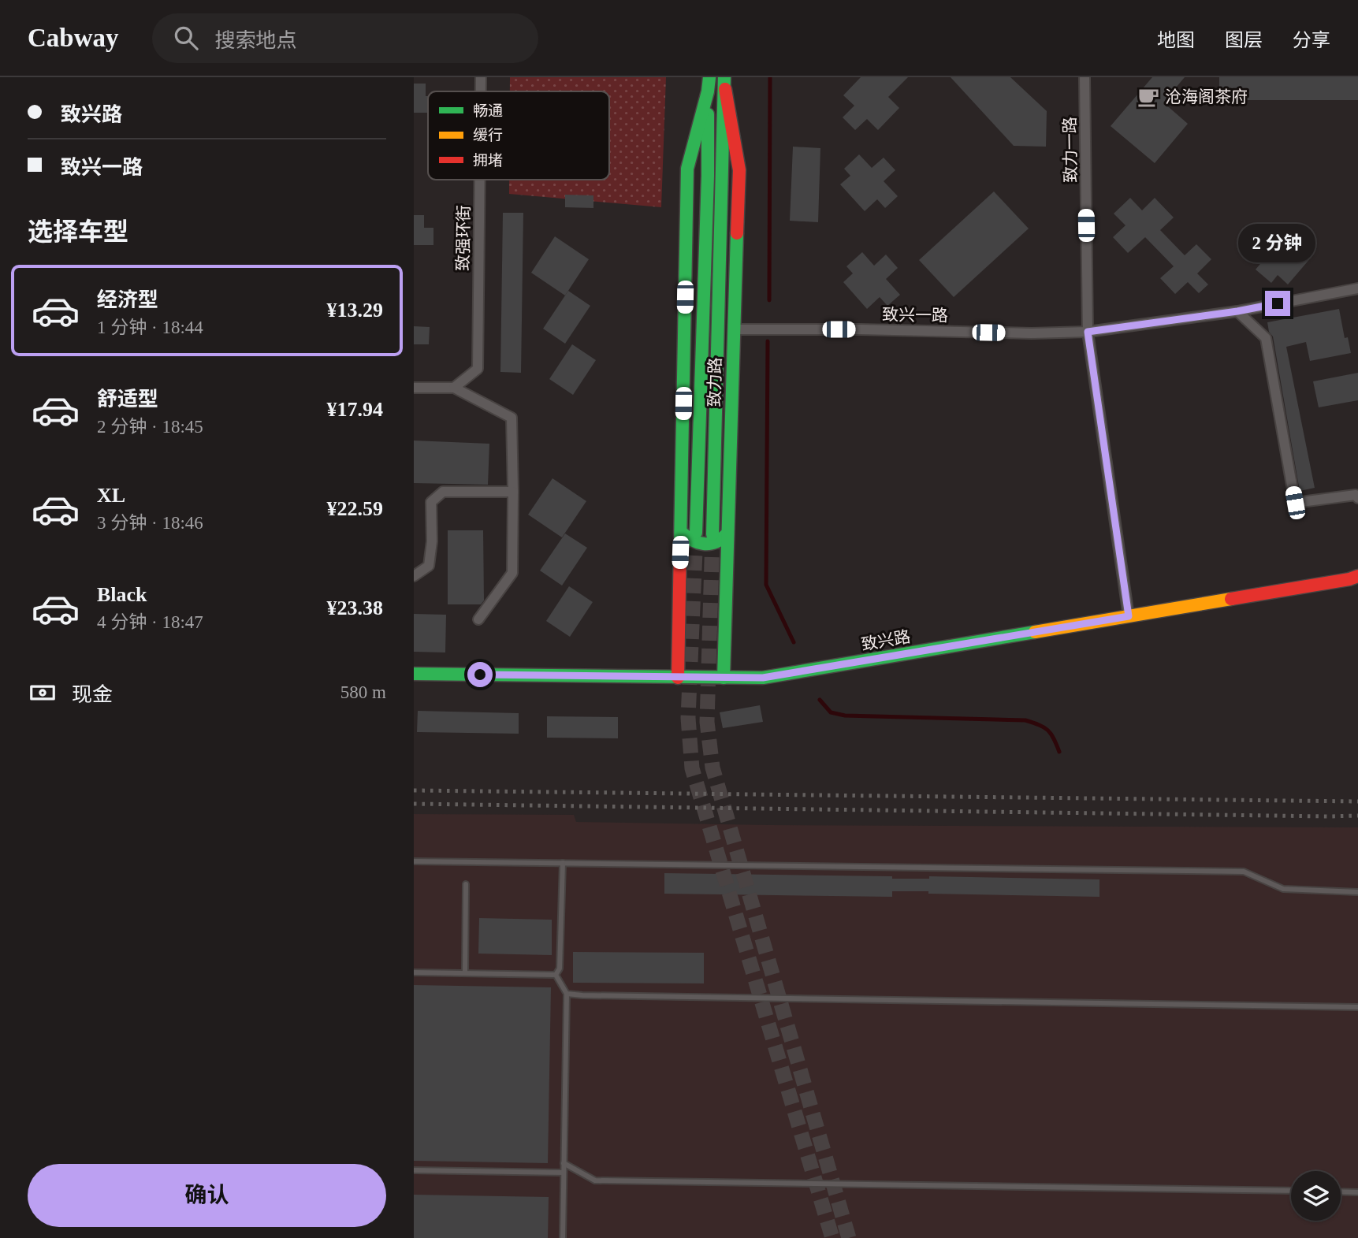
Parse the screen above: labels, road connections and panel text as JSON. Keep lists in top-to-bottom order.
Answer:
{
  "streets": {
    "street": [
      "致力一路",
      "致强环街",
      "致兴一路",
      "致力路",
      "致兴路"
    ]
  },
  "crossings": [
    ["致力一路", "致兴一路"],
    ["致力一路", "致兴路"],
    ["致兴一路", "致力路"],
    ["致力路", "致兴路"]
  ],
  "places": {
    "cafe": ["沧海阁茶府"]
  },
  "legend": ["畅通", "缓行", "拥堵"],
  "page": {
    "header": "Cabway",
    "search": "搜索地点",
    "nav": ["地图", "图层", "分享"],
    "banner": ["致兴路", "致兴一路"],
    "heading": "选择车型",
    "bubble": "2 分钟",
    "list": [
      {
        "name": "经济型",
        "note": "1 分钟 · 18:44",
        "value": "¥13.29"
      },
      {
        "name": "舒适型",
        "note": "2 分钟 · 18:45",
        "value": "¥17.94"
      },
      {
        "name": "XL",
        "note": "3 分钟 · 18:46",
        "value": "¥22.59"
      },
      {
        "name": "Black",
        "note": "4 分钟 · 18:47",
        "value": "¥23.38"
      }
    ],
    "pay": ["现金", "580 m"],
    "buttons": "确认"
  }
}
